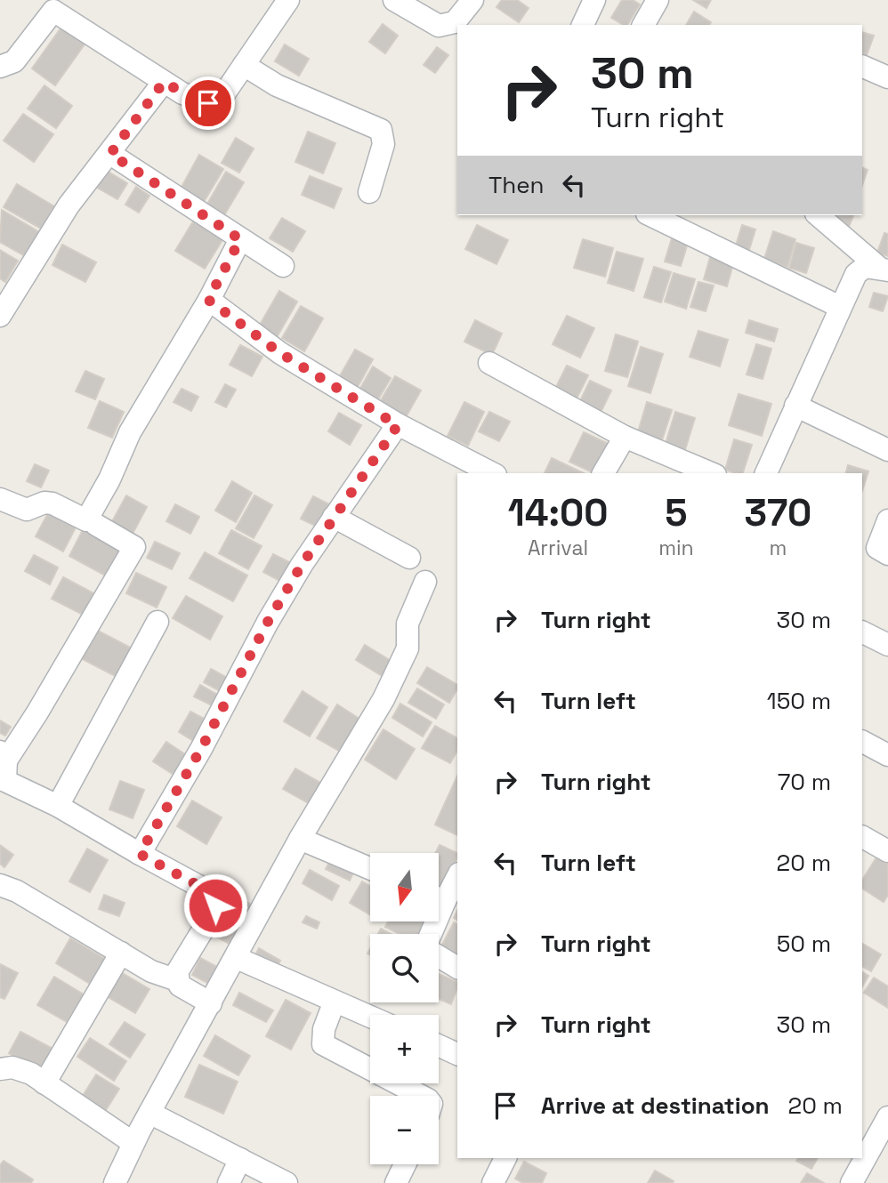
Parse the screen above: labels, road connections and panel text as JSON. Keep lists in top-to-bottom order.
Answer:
{
  "north": "bottom",
  "page": {
    "turn": ["30 m", "Turn right"],
    "then": "Then",
    "eta": [
      "14:00",
      "Arrival",
      "5",
      "min",
      "370",
      "m"
    ],
    "list": [
      {
        "name": "Turn right",
        "value": "30 m"
      },
      {
        "name": "Turn left",
        "value": "150 m"
      },
      {
        "name": "Turn right",
        "value": "70 m"
      },
      {
        "name": "Turn left",
        "value": "20 m"
      },
      {
        "name": "Turn right",
        "value": "50 m"
      },
      {
        "name": "Turn right",
        "value": "30 m"
      },
      {
        "name": "Arrive at destination",
        "value": "20 m"
      }
    ],
    "map_buttons": ["+", "−"]
  }
}
